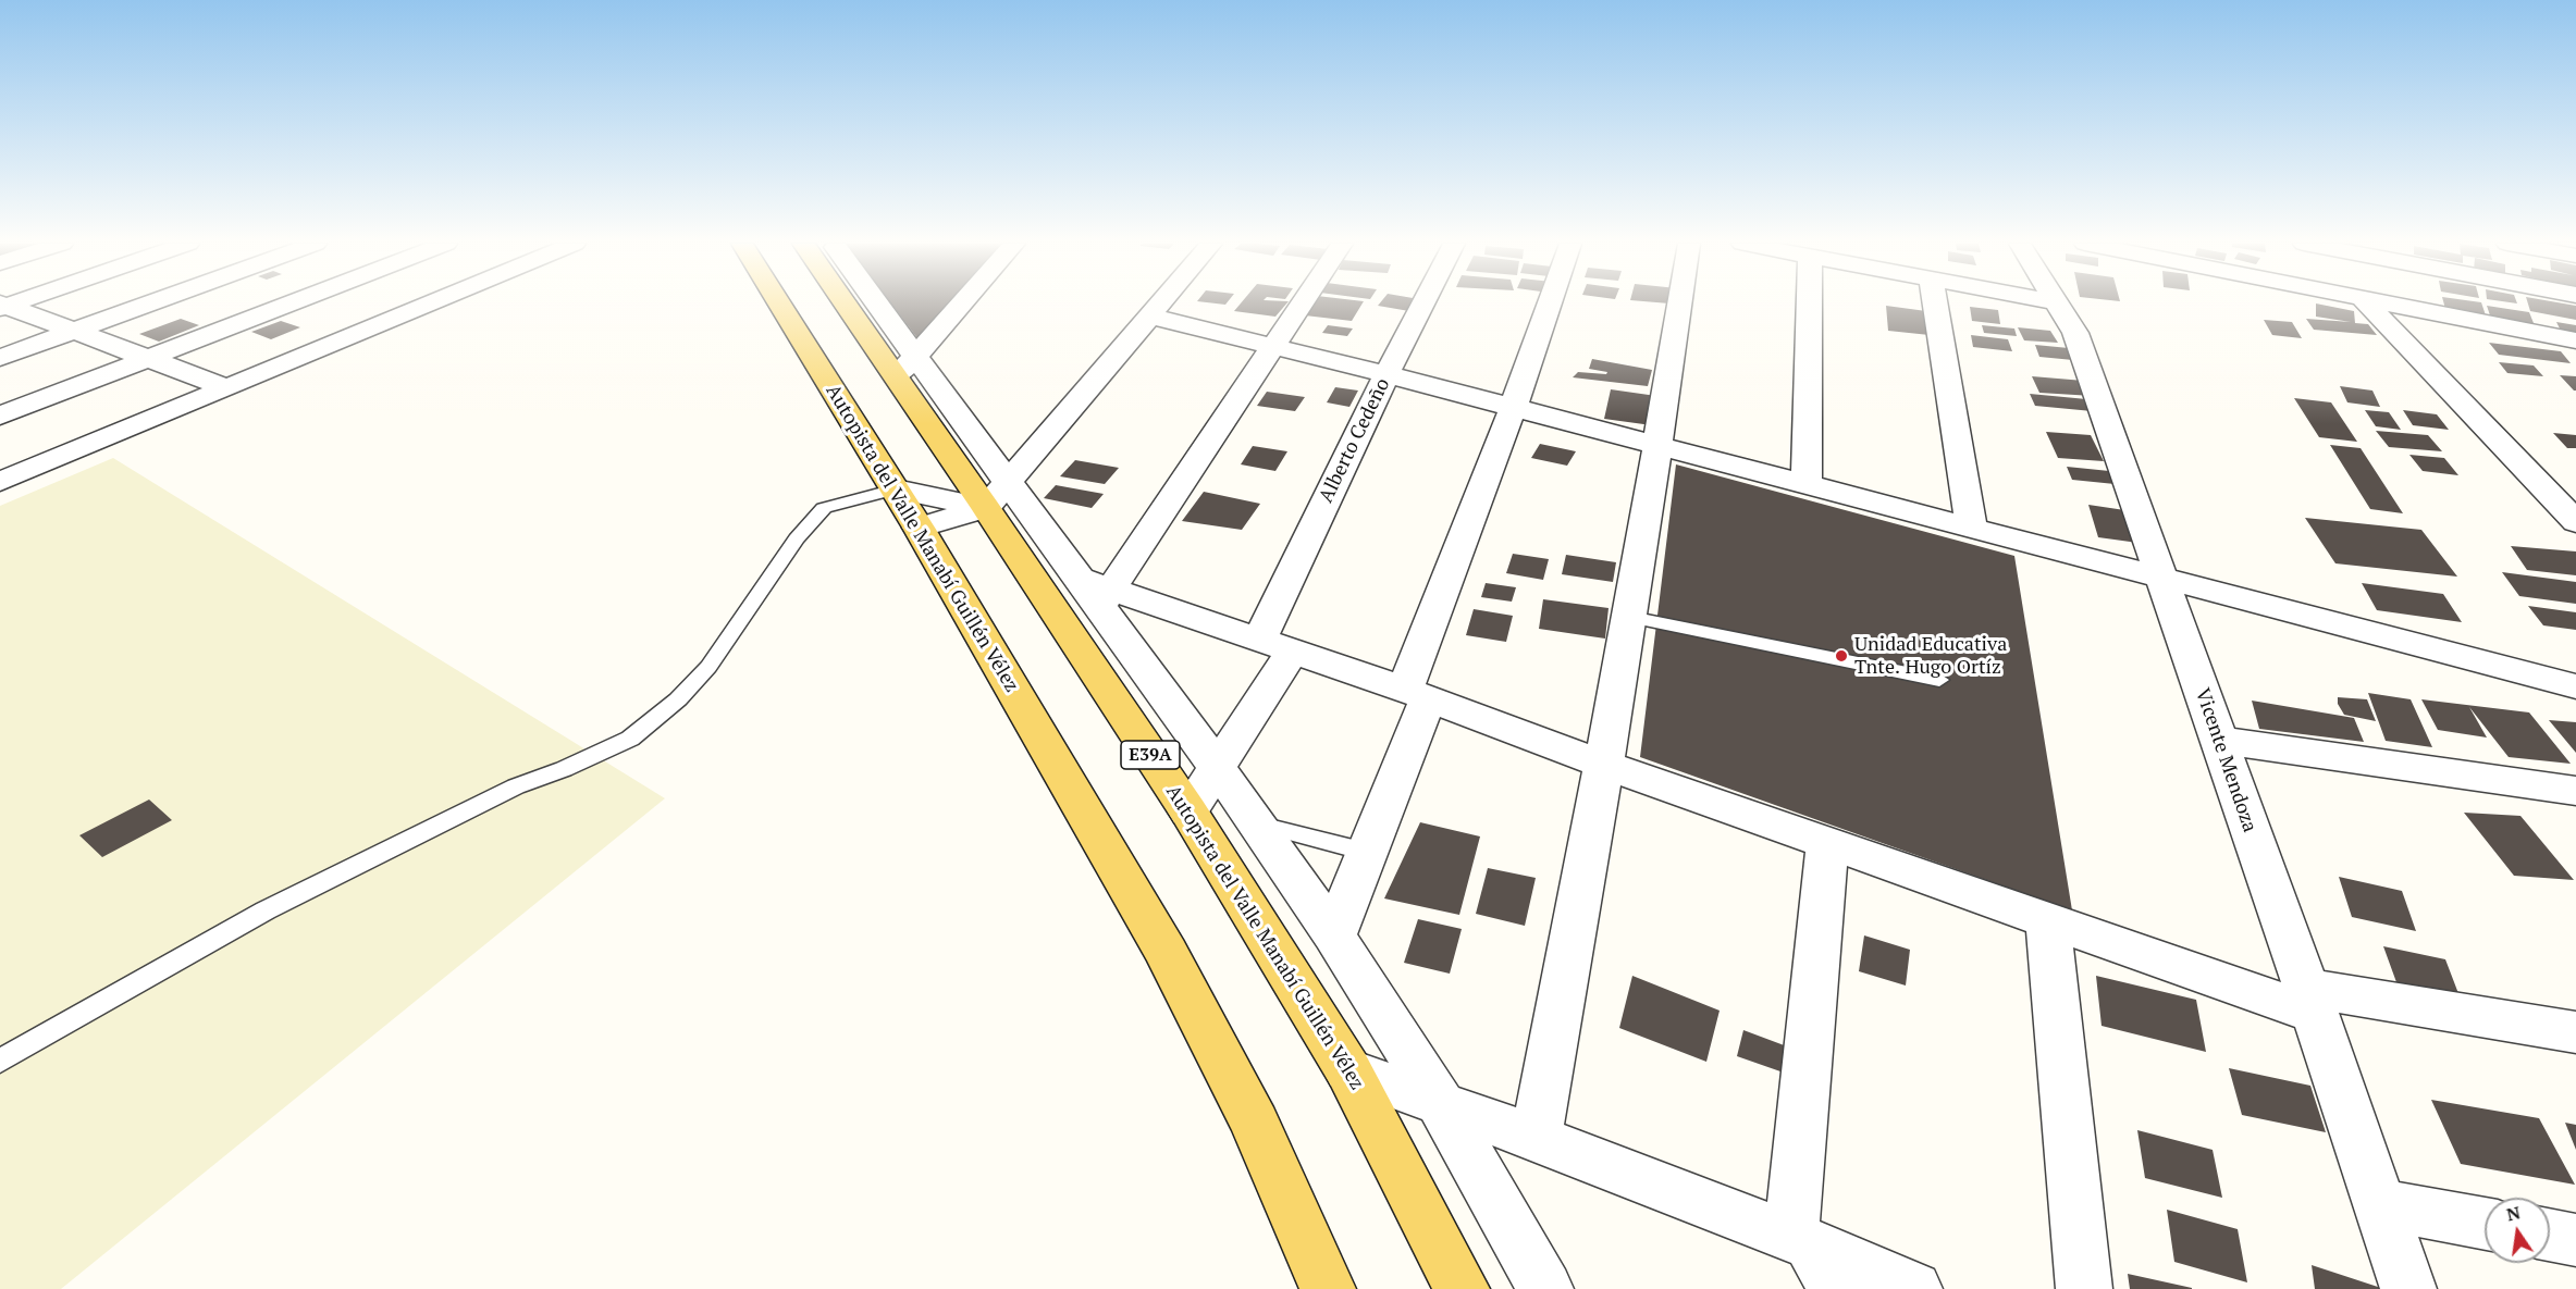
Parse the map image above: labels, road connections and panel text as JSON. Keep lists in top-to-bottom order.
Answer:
{
  "streets": {
    "main road": ["Autopista del Valle Manabí Guillén Vélez", "E39A"],
    "street": ["Alberto Cedeño", "Vicente Mendoza"]
  },
  "crossings": [
    ["Alberto Cedeño", "Autopista del Valle Manabí Guillén Vélez"]
  ],
  "places": ["Unidad Educativa Tnte. Hugo Ortíz"],
  "north": "top"
}
